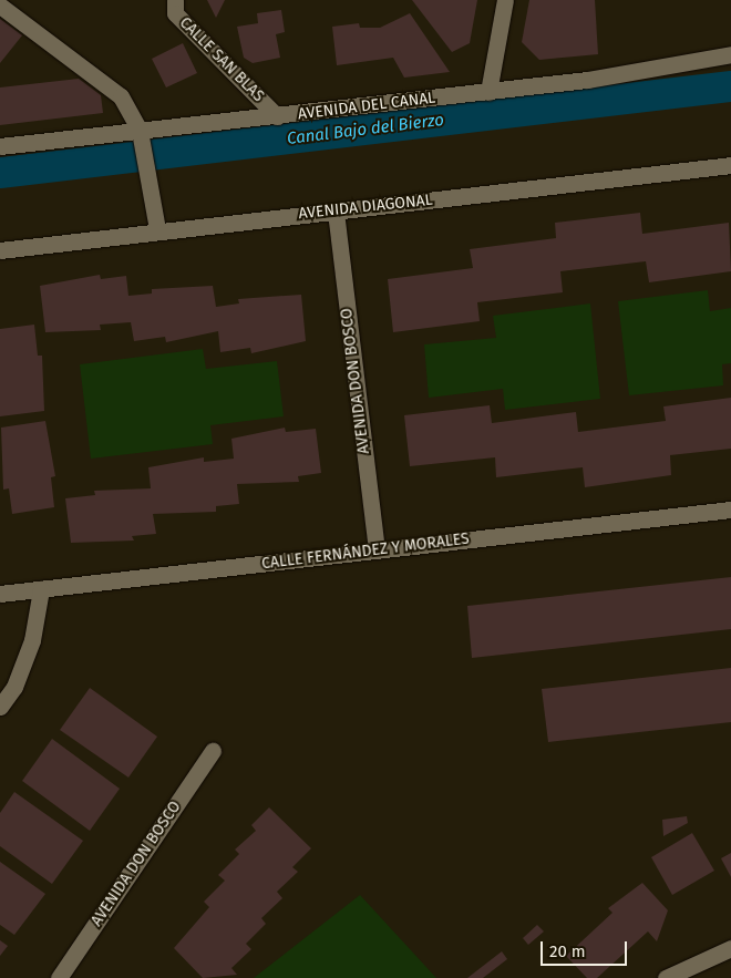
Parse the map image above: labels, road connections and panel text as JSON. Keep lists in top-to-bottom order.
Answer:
{
  "streets": {
    "street": [
      "CALLE SAN BLAS",
      "AVENIDA DEL CANAL",
      "AVENIDA DIAGONAL",
      "AVENIDA DON BOSCO",
      "CALLE FERNÁNDEZ Y MORALES"
    ]
  },
  "crossings": [
    ["CALLE SAN BLAS", "AVENIDA DEL CANAL"],
    ["AVENIDA DIAGONAL", "AVENIDA DON BOSCO"],
    ["AVENIDA DON BOSCO", "CALLE FERNÁNDEZ Y MORALES"]
  ],
  "water": ["Canal Bajo del Bierzo"],
  "scale_bar": "20 m"
}
